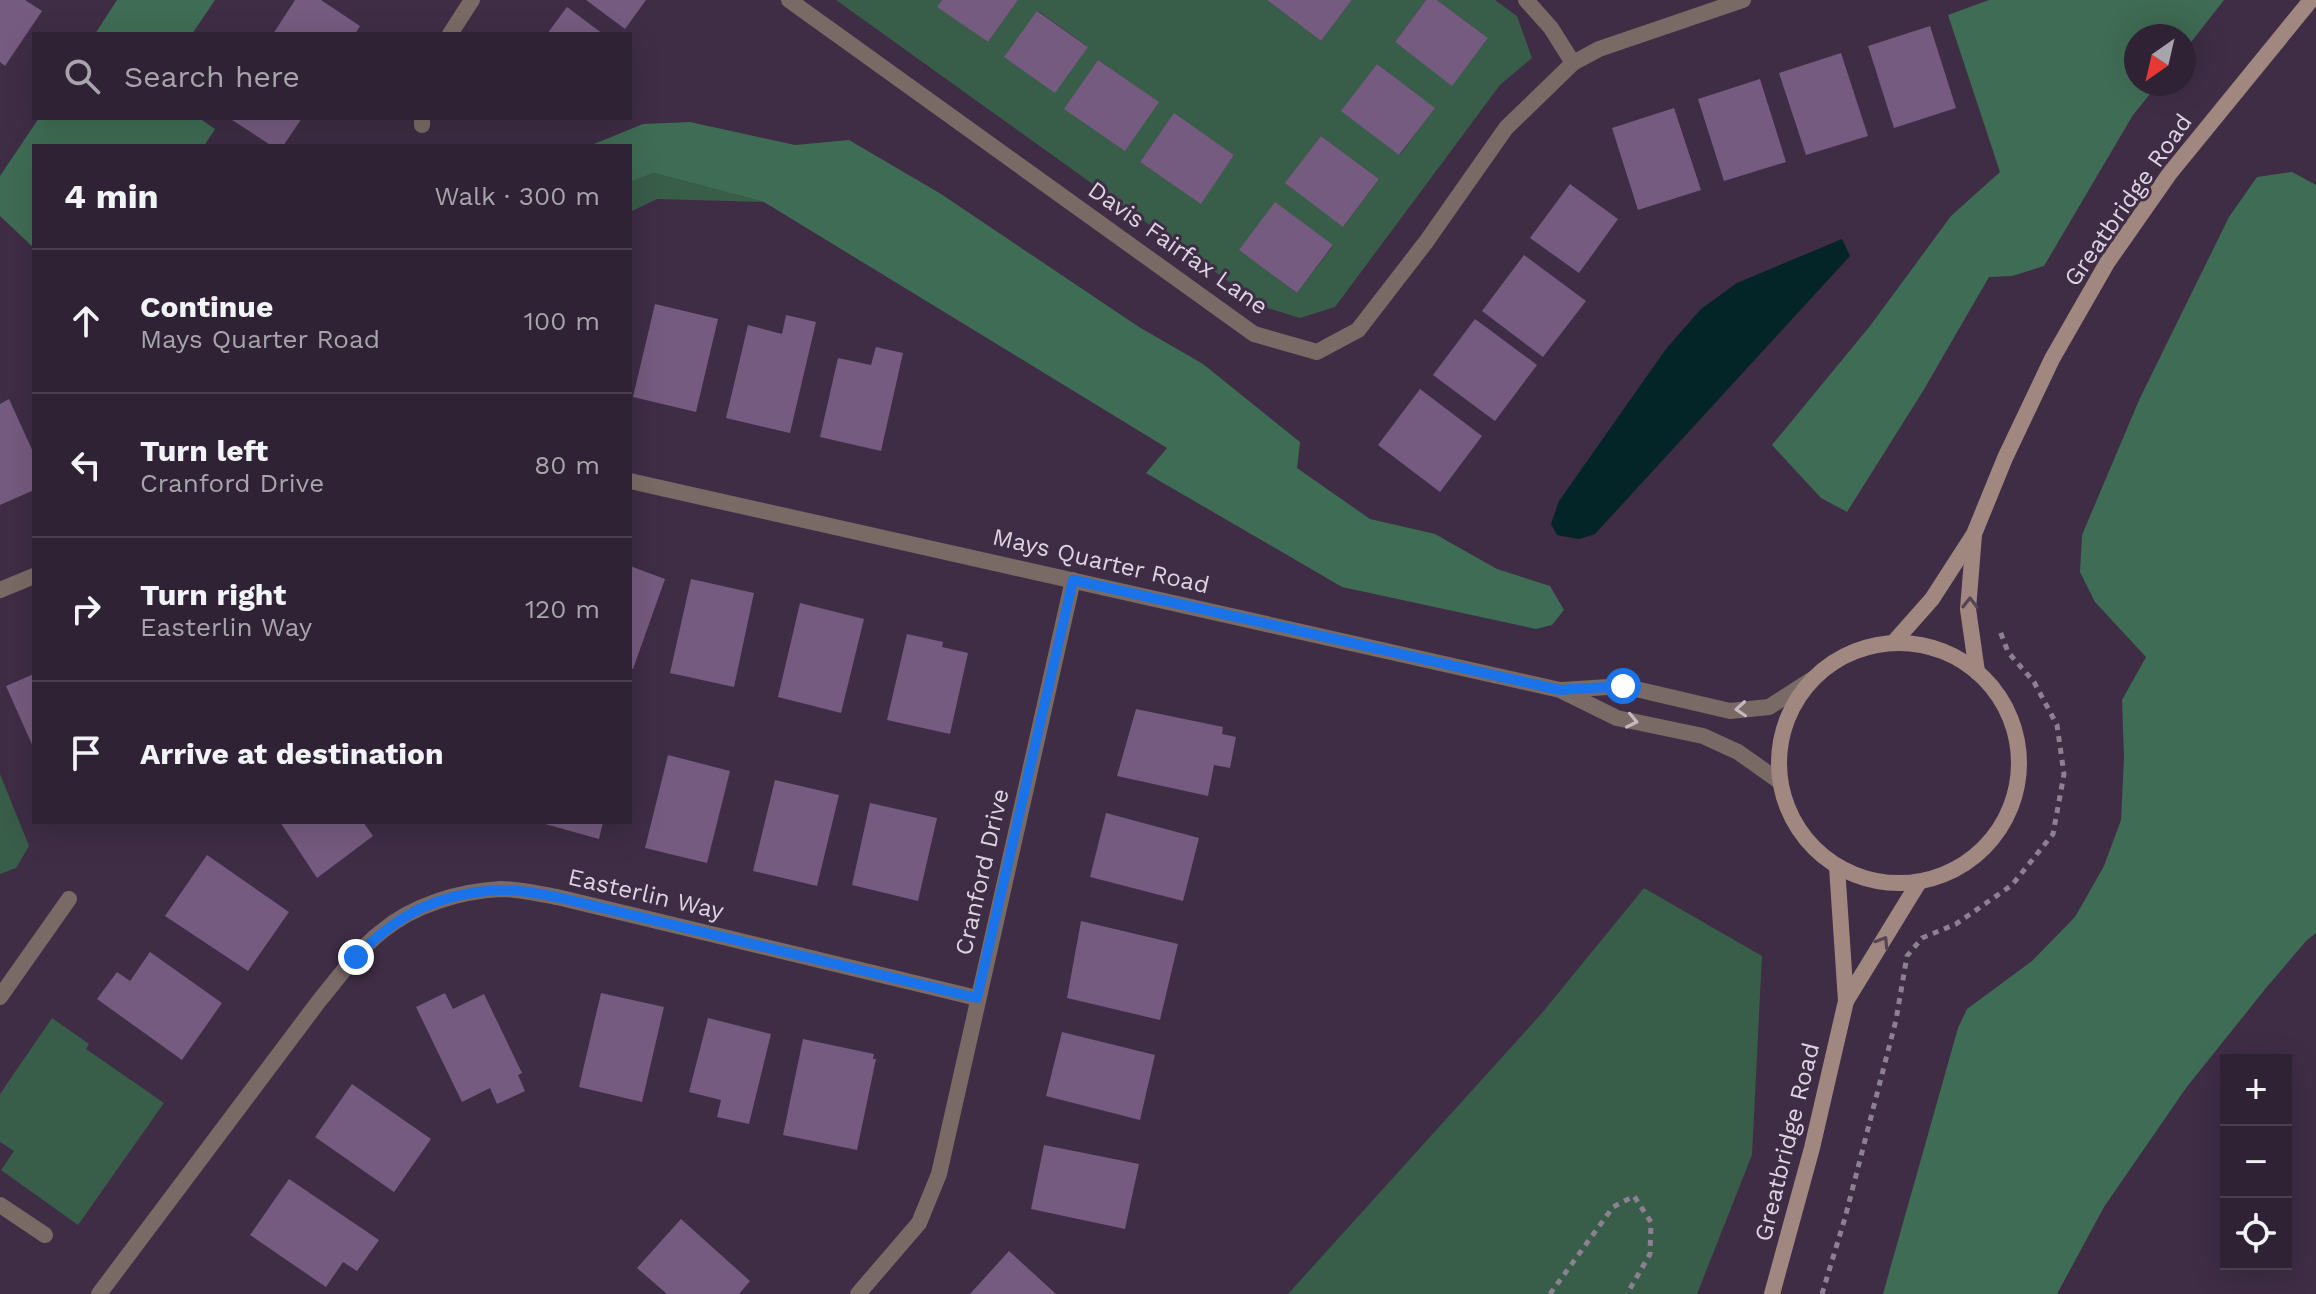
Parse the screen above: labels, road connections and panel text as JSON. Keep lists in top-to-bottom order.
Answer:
{
  "streets": {
    "street": [
      "Greatbridge Road",
      "Davis Fairfax Lane",
      "Mays Quarter Road",
      "Cranford Drive",
      "Easterlin Way"
    ]
  },
  "crossings": [
    ["Greatbridge Road", "Mays Quarter Road"],
    ["Mays Quarter Road", "Cranford Drive"],
    ["Cranford Drive", "Easterlin Way"]
  ],
  "north": "bottom left",
  "page": {
    "search": "Search here",
    "heading": ["4 min", "Walk · 300 m"],
    "list": [
      ["Continue", "Mays Quarter Road", "100 m"],
      ["Turn left", "Cranford Drive", "80 m"],
      ["Turn right", "Easterlin Way", "120 m"],
      "Arrive at destination"
    ],
    "map_buttons": ["+", "−"]
  }
}
